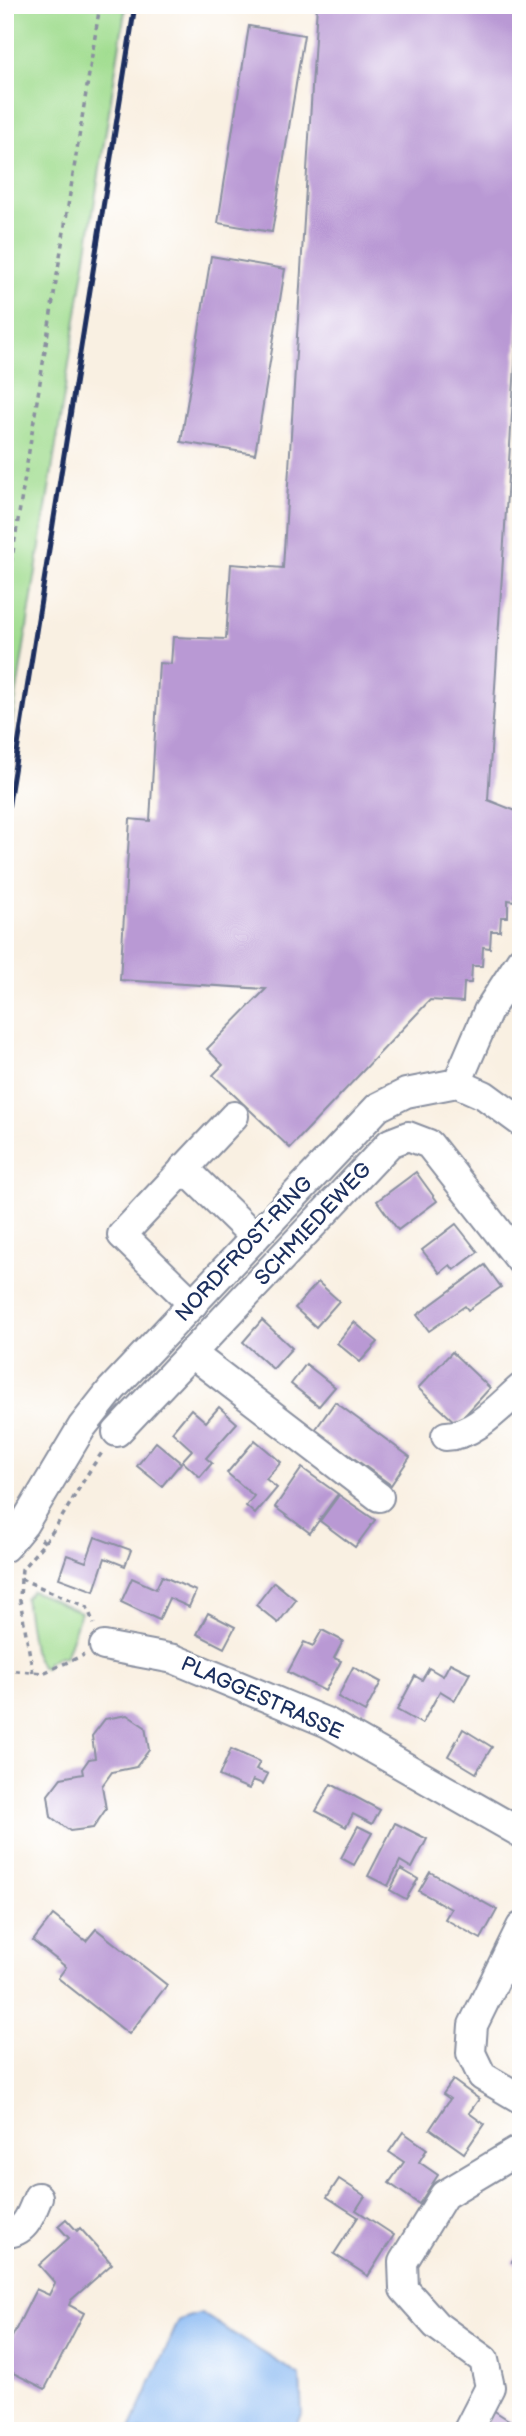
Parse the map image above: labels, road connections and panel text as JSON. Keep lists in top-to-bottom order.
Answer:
{
  "streets": {
    "street": ["SCHMIEDEWEG", "NORDFROST-RING", "PLAGGESTRASSE"]
  }
}
